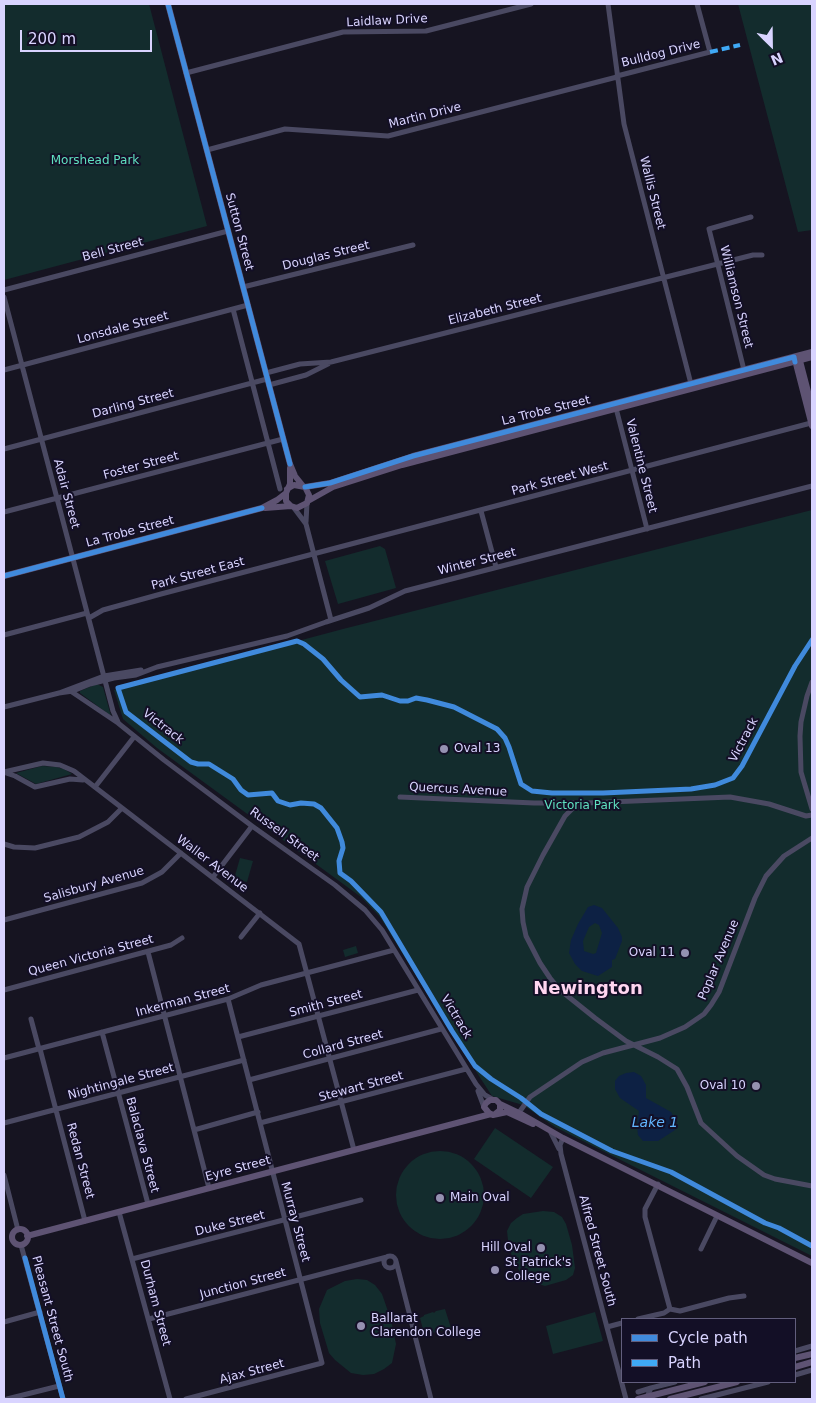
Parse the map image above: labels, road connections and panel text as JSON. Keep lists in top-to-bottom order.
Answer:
{
  "streets": {
    "main road": ["Sutton Street", "La Trobe Street", "Eyre Street"],
    "street": [
      "Laidlaw Drive",
      "Bulldog Drive",
      "Martin Drive",
      "Wallis Street",
      "Bell Street",
      "Douglas Street",
      "Williamson Street",
      "Elizabeth Street",
      "Lonsdale Street",
      "Darling Street",
      "Foster Street",
      "Valentine Street",
      "Park Street West",
      "Adair Street",
      "Winter Street",
      "Park Street East",
      "Quercus Avenue",
      "Russell Street",
      "Waller Avenue",
      "Salisbury Avenue",
      "Queen Victoria Street",
      "Poplar Avenue",
      "Inkerman Street",
      "Smith Street",
      "Collard Street",
      "Nightingale Street",
      "Stewart Street",
      "Balaclava Street",
      "Redan Street",
      "Murray Street",
      "Duke Street",
      "Alfred Street South",
      "Junction Street",
      "Durham Street",
      "Pleasant Street South",
      "Ajax Street"
    ],
    "cycle path": ["Victrack"]
  },
  "crossings": [
    ["Laidlaw Drive", "Sutton Street"],
    ["Bulldog Drive", "Martin Drive"],
    ["Bulldog Drive", "Wallis Street"],
    ["Martin Drive", "Wallis Street"],
    ["Martin Drive", "Sutton Street"],
    ["Wallis Street", "Elizabeth Street"],
    ["Wallis Street", "La Trobe Street"],
    ["Sutton Street", "Bell Street"],
    ["Sutton Street", "Douglas Street"],
    ["Sutton Street", "Elizabeth Street"],
    ["Sutton Street", "Lonsdale Street"],
    ["Sutton Street", "Darling Street"],
    ["Sutton Street", "La Trobe Street"],
    ["Sutton Street", "Foster Street"],
    ["Williamson Street", "Elizabeth Street"],
    ["Williamson Street", "La Trobe Street"],
    ["Elizabeth Street", "Darling Street"],
    ["Lonsdale Street", "Adair Street"],
    ["Darling Street", "Adair Street"],
    ["La Trobe Street", "Valentine Street"],
    ["La Trobe Street", "Adair Street"],
    ["Foster Street", "Adair Street"],
    ["Valentine Street", "Park Street West"],
    ["Valentine Street", "Winter Street"],
    ["Park Street West", "Park Street East"],
    ["Adair Street", "Winter Street"],
    ["Adair Street", "Park Street East"],
    ["Adair Street", "Russell Street"],
    ["Winter Street", "Russell Street"],
    ["Russell Street", "Inkerman Street"],
    ["Russell Street", "Smith Street"],
    ["Russell Street", "Collard Street"],
    ["Russell Street", "Stewart Street"],
    ["Russell Street", "Eyre Street"],
    ["Waller Avenue", "Salisbury Avenue"],
    ["Waller Avenue", "Inkerman Street"],
    ["Waller Avenue", "Smith Street"],
    ["Waller Avenue", "Collard Street"],
    ["Waller Avenue", "Stewart Street"],
    ["Waller Avenue", "Eyre Street"],
    ["Inkerman Street", "Balaclava Street"],
    ["Inkerman Street", "Redan Street"],
    ["Inkerman Street", "Murray Street"],
    ["Smith Street", "Murray Street"],
    ["Collard Street", "Murray Street"],
    ["Nightingale Street", "Balaclava Street"],
    ["Nightingale Street", "Redan Street"],
    ["Nightingale Street", "Murray Street"],
    ["Stewart Street", "Murray Street"],
    ["Balaclava Street", "Eyre Street"],
    ["Redan Street", "Eyre Street"],
    ["Eyre Street", "Murray Street"],
    ["Eyre Street", "Durham Street"],
    ["Eyre Street", "Pleasant Street South"],
    ["Murray Street", "Duke Street"],
    ["Murray Street", "Junction Street"],
    ["Murray Street", "Ajax Street"],
    ["Duke Street", "Durham Street"],
    ["Junction Street", "Durham Street"]
  ],
  "districts": ["Newington"],
  "water": ["Lake 1"],
  "parks": ["Morshead Park", "Victoria Park"],
  "places": [
    "Oval 13",
    "Oval 11",
    "Oval 10",
    "Main Oval",
    "Hill Oval",
    "St Patrick's College",
    "Ballarat Clarendon College"
  ],
  "legend": ["Cycle path", "Path"],
  "scale_bar": "200 m",
  "north": "bottom right"
}
